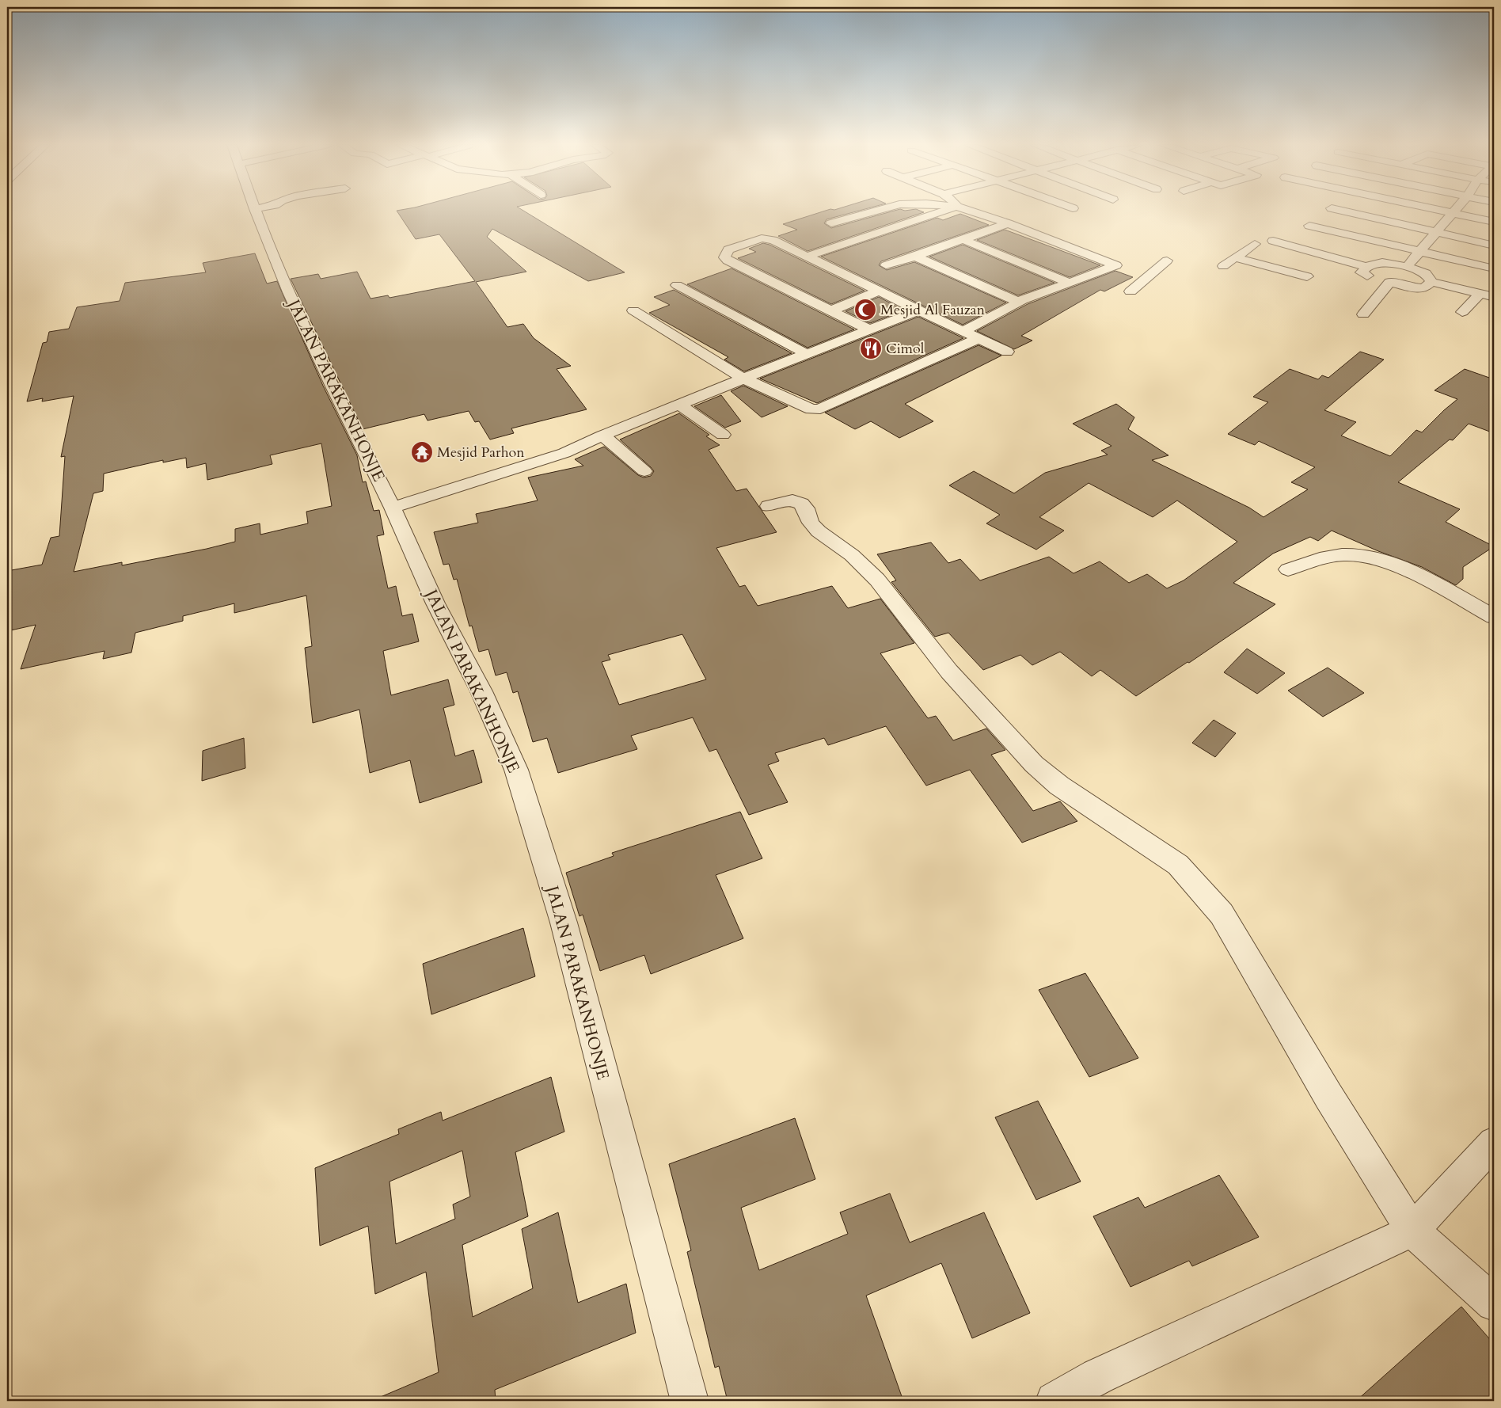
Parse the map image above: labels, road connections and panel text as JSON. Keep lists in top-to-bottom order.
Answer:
{
  "streets": {
    "street": ["JALAN PARAKANHONJE"]
  },
  "places": {
    "mosque": ["Mesjid Al Fauzan"],
    "restaurant": ["Cimol"],
    "temple": ["Mesjid Parhon"]
  }
}
